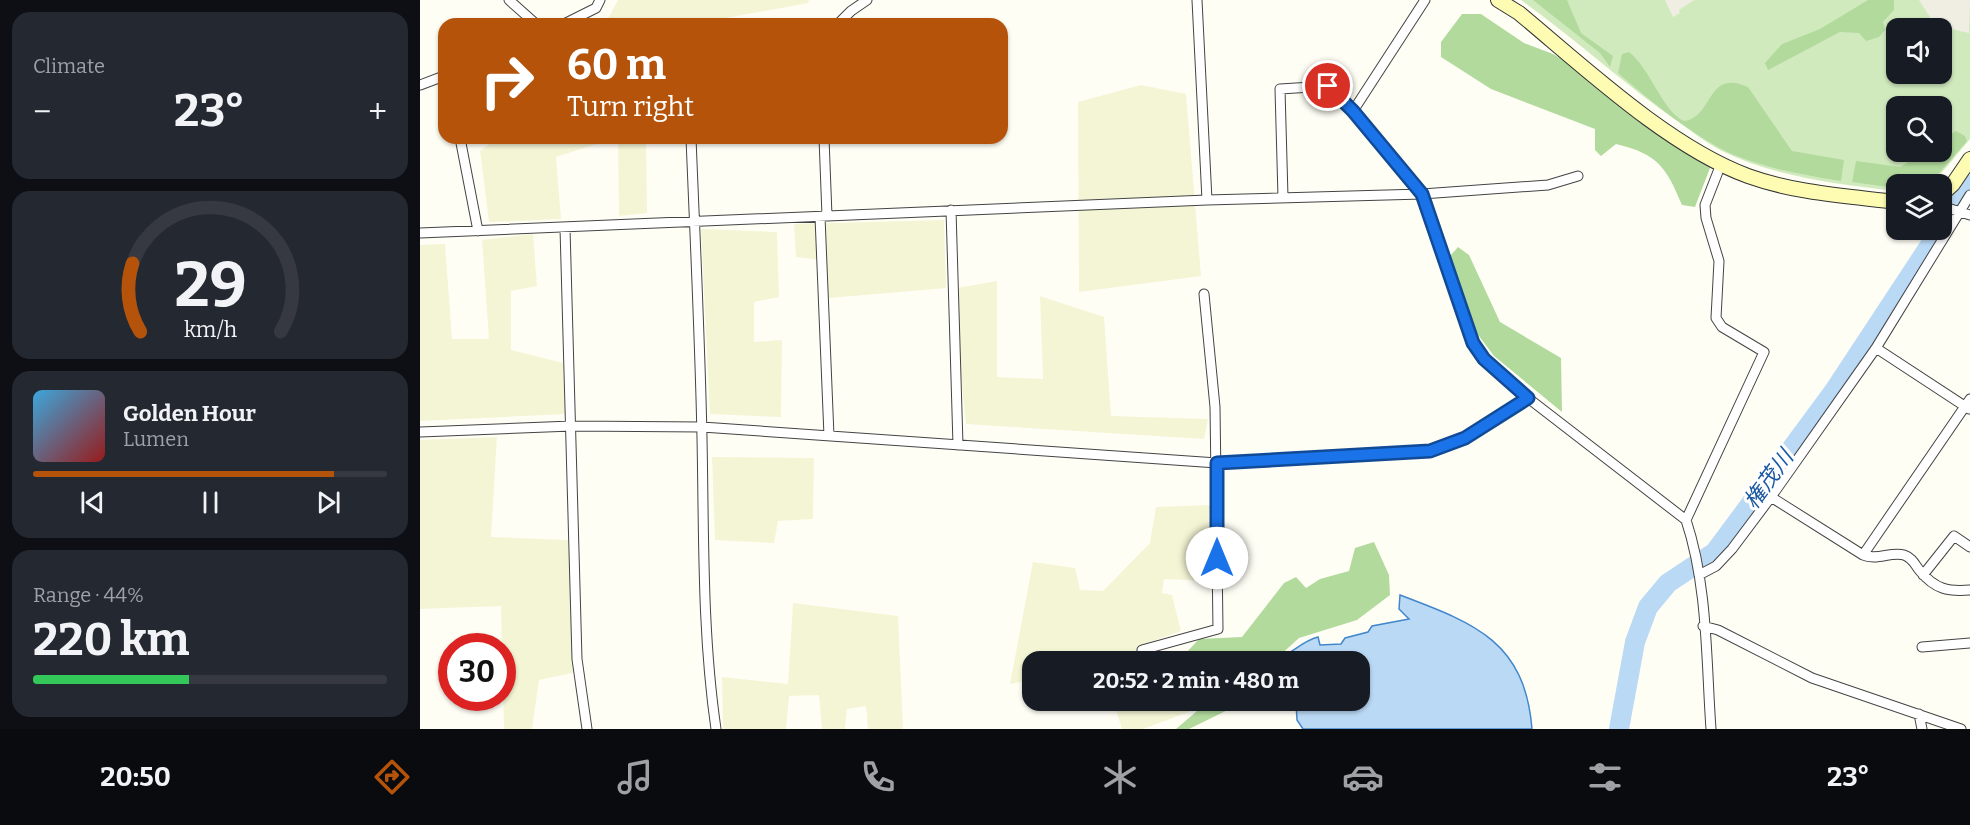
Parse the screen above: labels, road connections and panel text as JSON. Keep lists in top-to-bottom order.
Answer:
{
  "water": ["権茂川"],
  "page": {
    "tile": [
      "Climate",
      ["Range · 44%", "220 km"]
    ],
    "turn": ["60 m", "Turn right"],
    "heat": ["−", "23°", "+"],
    "song": ["Golden Hour", "Lumen"],
    "limit": "30",
    "trip": "20:52 · 2 min · 480 m",
    "tabs": ["20:50", "23°"],
    "gauge": ["29", "km/h"]
  }
}
